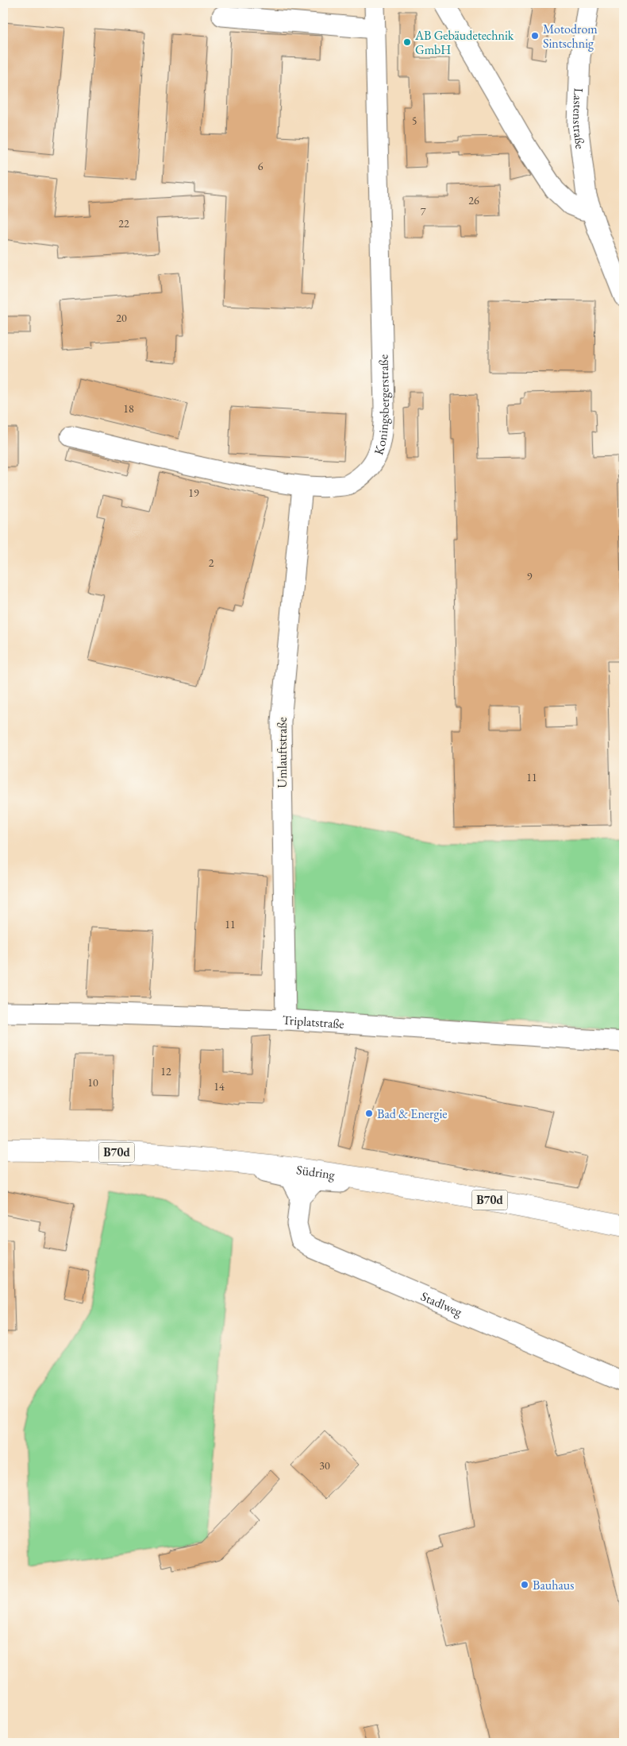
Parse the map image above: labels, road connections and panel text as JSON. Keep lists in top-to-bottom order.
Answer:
{
  "streets": {
    "main road": ["B70d", "Südring"],
    "street": [
      "Lastenstraße",
      "Koningsbergerstraße",
      "Umlauftstraße",
      "Triplatstraße",
      "Stadlweg"
    ]
  },
  "crossings": [
    ["Koningsbergerstraße", "Umlauftstraße"],
    ["Umlauftstraße", "Triplatstraße"]
  ],
  "places": [
    "Motodrom Sintschnig",
    "AB Gebäudetechnik GmbH",
    "Bad & Energie",
    "Bauhaus"
  ],
  "house_numbers": [
    "5",
    "6",
    "26",
    "7",
    "22",
    "20",
    "18",
    "19",
    "2",
    "9",
    "11",
    "11",
    "12",
    "10",
    "14",
    "30"
  ]
}
